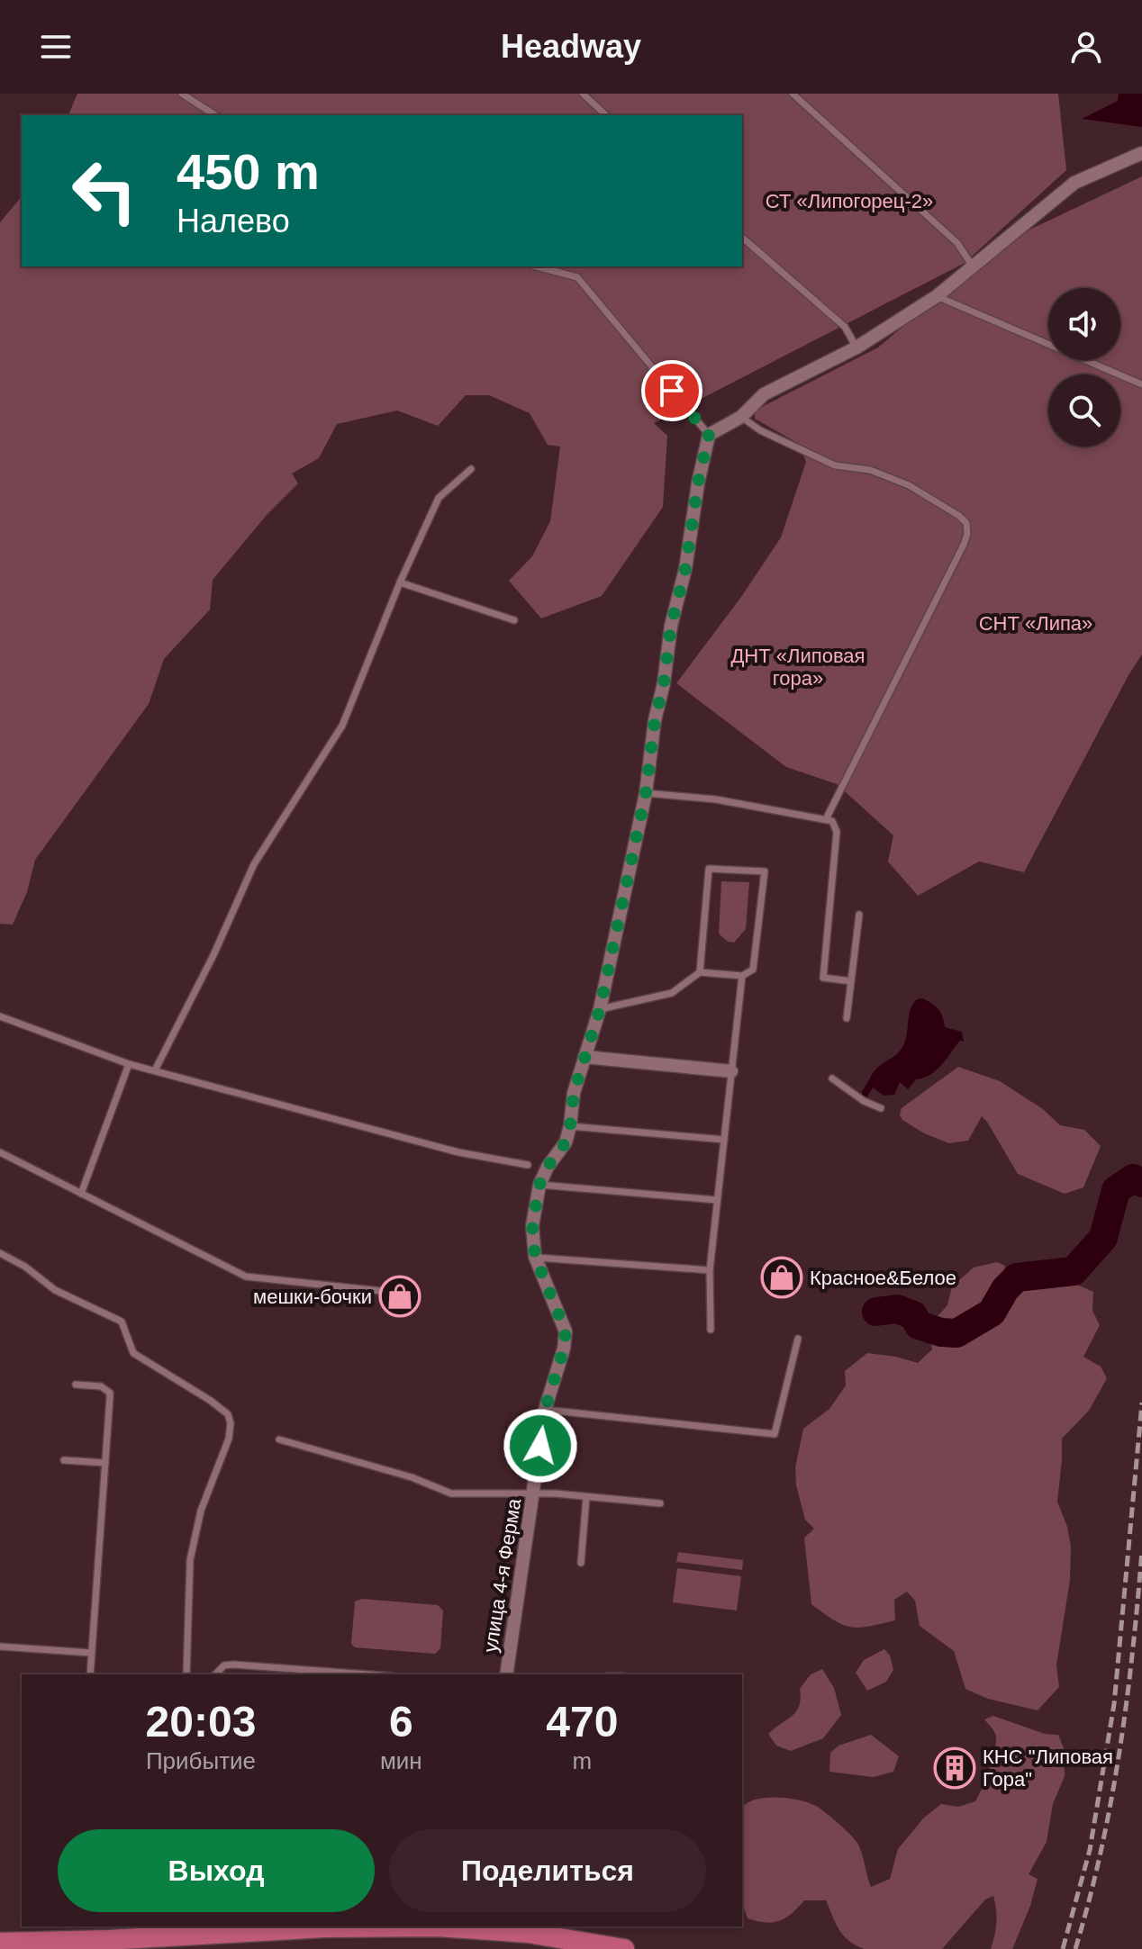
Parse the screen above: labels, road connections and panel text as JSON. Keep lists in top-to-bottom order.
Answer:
{
  "streets": {
    "street": ["улица 4-я Ферма"]
  },
  "parks": ["СТ «Липогорец-2»", "СНТ «Липа»", "ДНТ «Липовая гора»"],
  "places": {
    "shop": ["Красное&Белое", "мешки-бочки"],
    "building": ["КНС \"Липовая Гора\""]
  },
  "page": {
    "header": "Headway",
    "turn": ["450 m", "Налево"],
    "eta": [
      "20:03",
      "Прибытие",
      "6",
      "мин",
      "470",
      "m"
    ],
    "buttons": ["Выход", "Поделиться"]
  }
}
